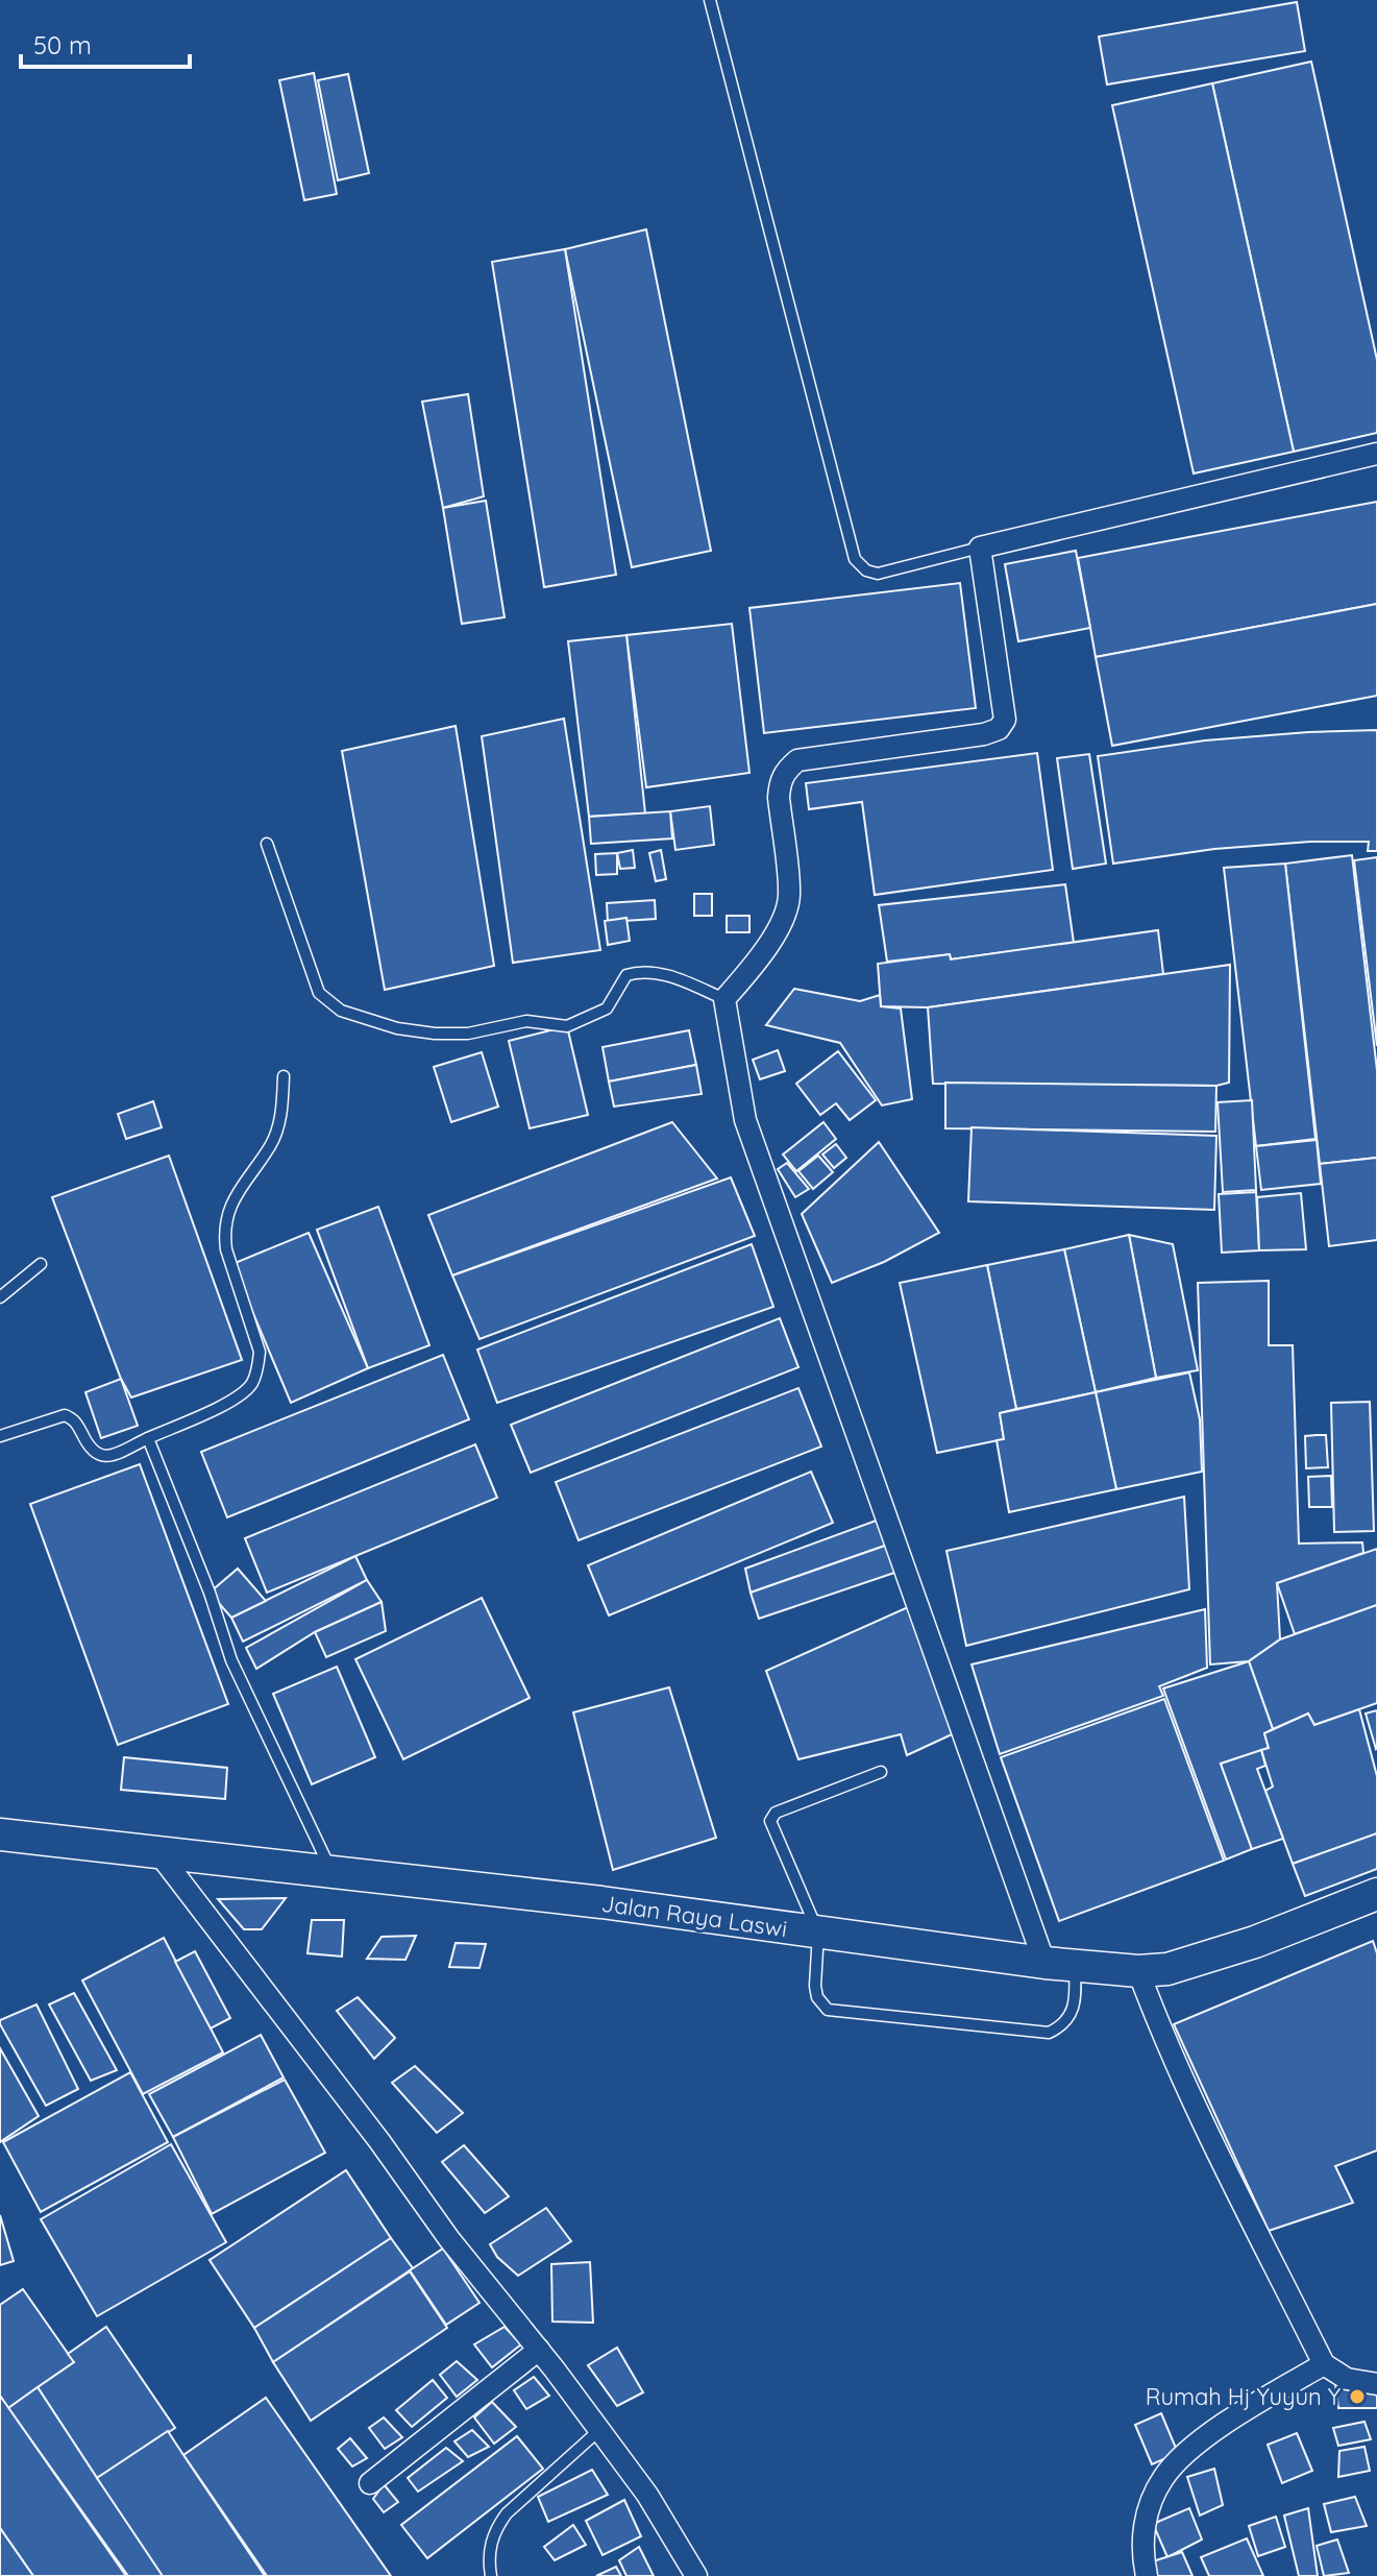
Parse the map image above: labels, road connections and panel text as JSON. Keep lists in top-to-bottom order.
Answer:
{
  "streets": {
    "main road": ["Jalan Raya Laswi"]
  },
  "places": ["Rumah Hj Yuyun Y"],
  "scale_bar": "50 m"
}
